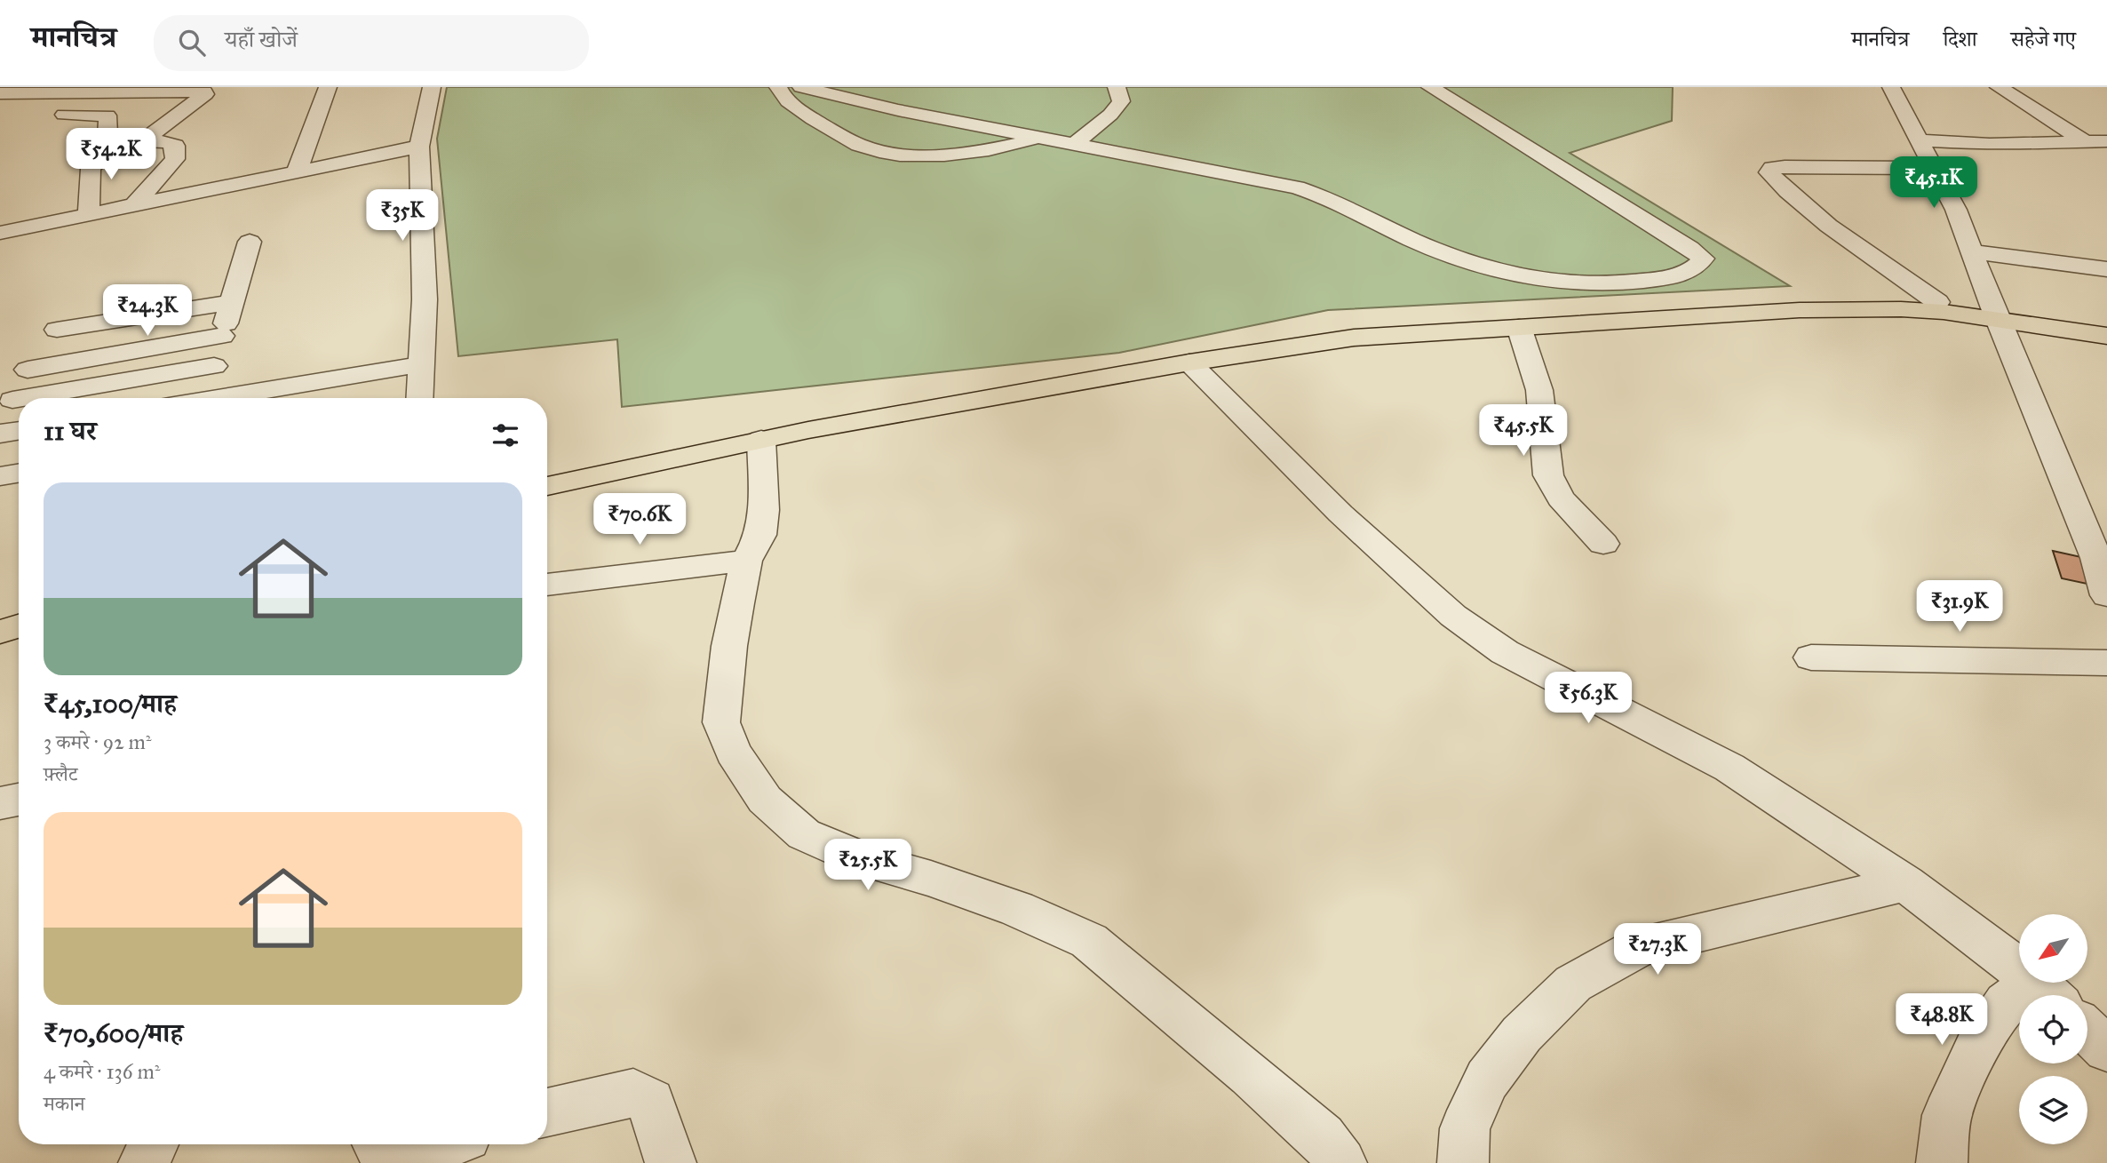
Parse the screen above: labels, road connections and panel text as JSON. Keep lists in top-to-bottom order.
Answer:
{
  "north": "bottom left",
  "page": {
    "header": "मानचित्र",
    "search": "यहाँ खोजें",
    "nav": ["मानचित्र", "दिशा", "सहेजे गए"],
    "price": [
      "₹54.2K",
      "₹45.1K",
      "₹35K",
      "₹24.3K",
      "₹45.5K",
      "₹70.6K",
      "₹31.9K",
      "₹56.3K",
      "₹25.5K",
      "₹27.3K",
      "₹48.8K"
    ],
    "heading": "11 घर",
    "list": [
      {
        "name": "₹45,100/माह",
        "note": "3 कमरे · 92 m² · फ़्लैट"
      },
      {
        "name": "₹70,600/माह",
        "note": "4 कमरे · 136 m² · मकान"
      }
    ]
  }
}
